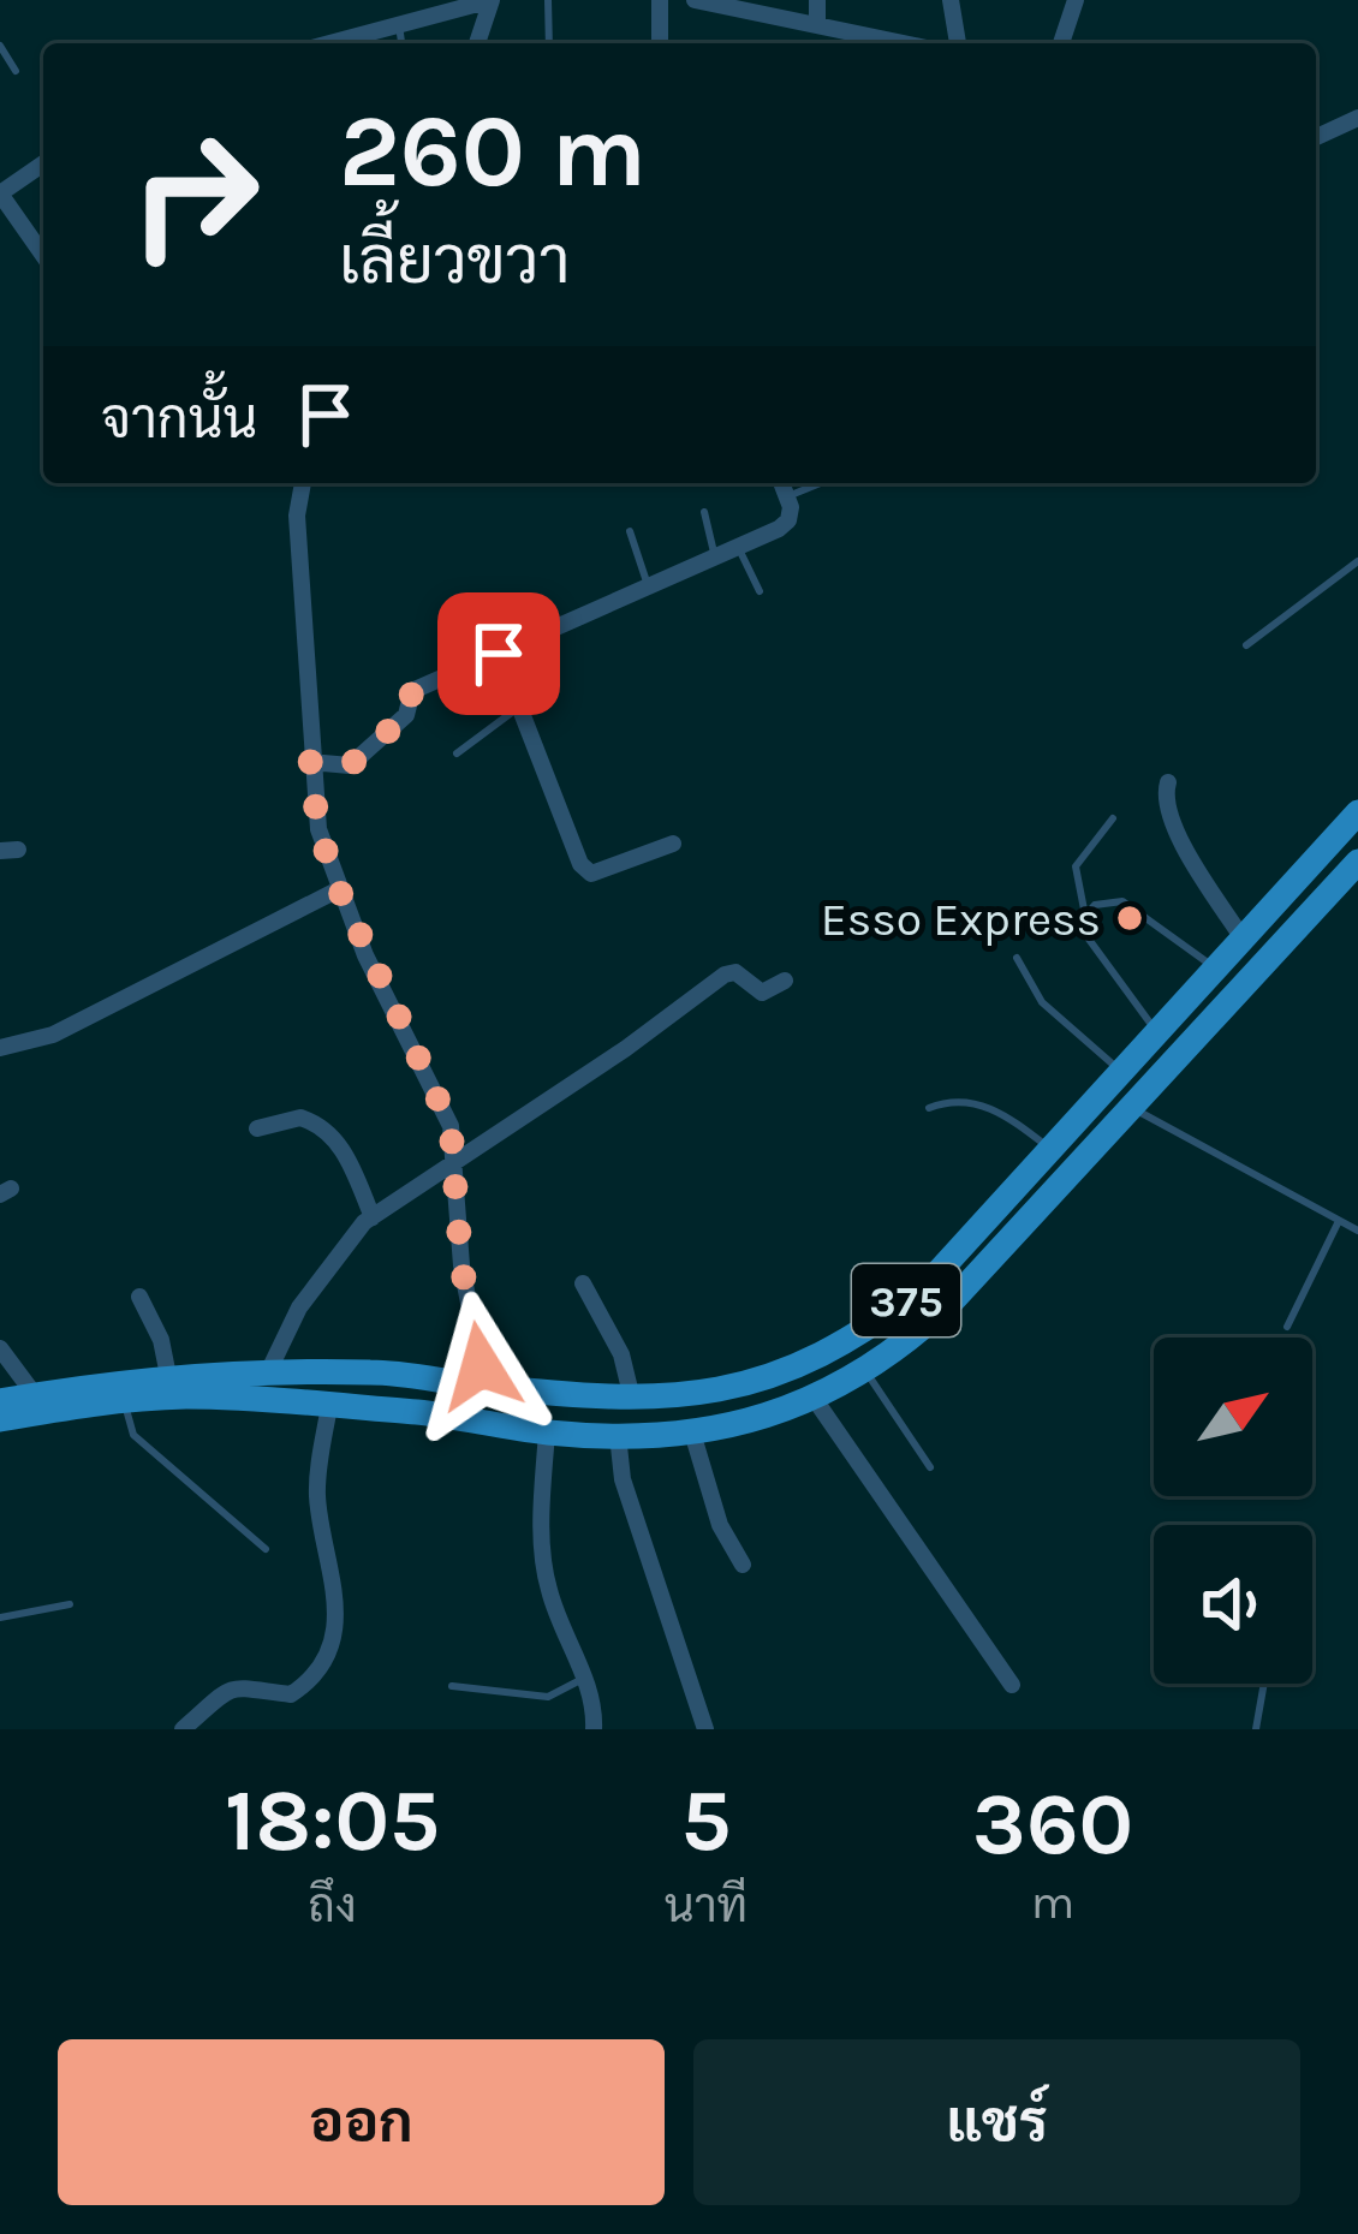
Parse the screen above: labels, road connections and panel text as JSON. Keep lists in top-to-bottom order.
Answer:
{
  "streets": {
    "main road": ["375"]
  },
  "places": ["Esso Express"],
  "north": "top right",
  "page": {
    "turn": ["260 m", "เลี้ยวขวา"],
    "then": "จากนั้น",
    "eta": [
      "18:05",
      "ถึง",
      "5",
      "นาที",
      "360",
      "m"
    ],
    "buttons": ["ออก", "แชร์"]
  }
}
